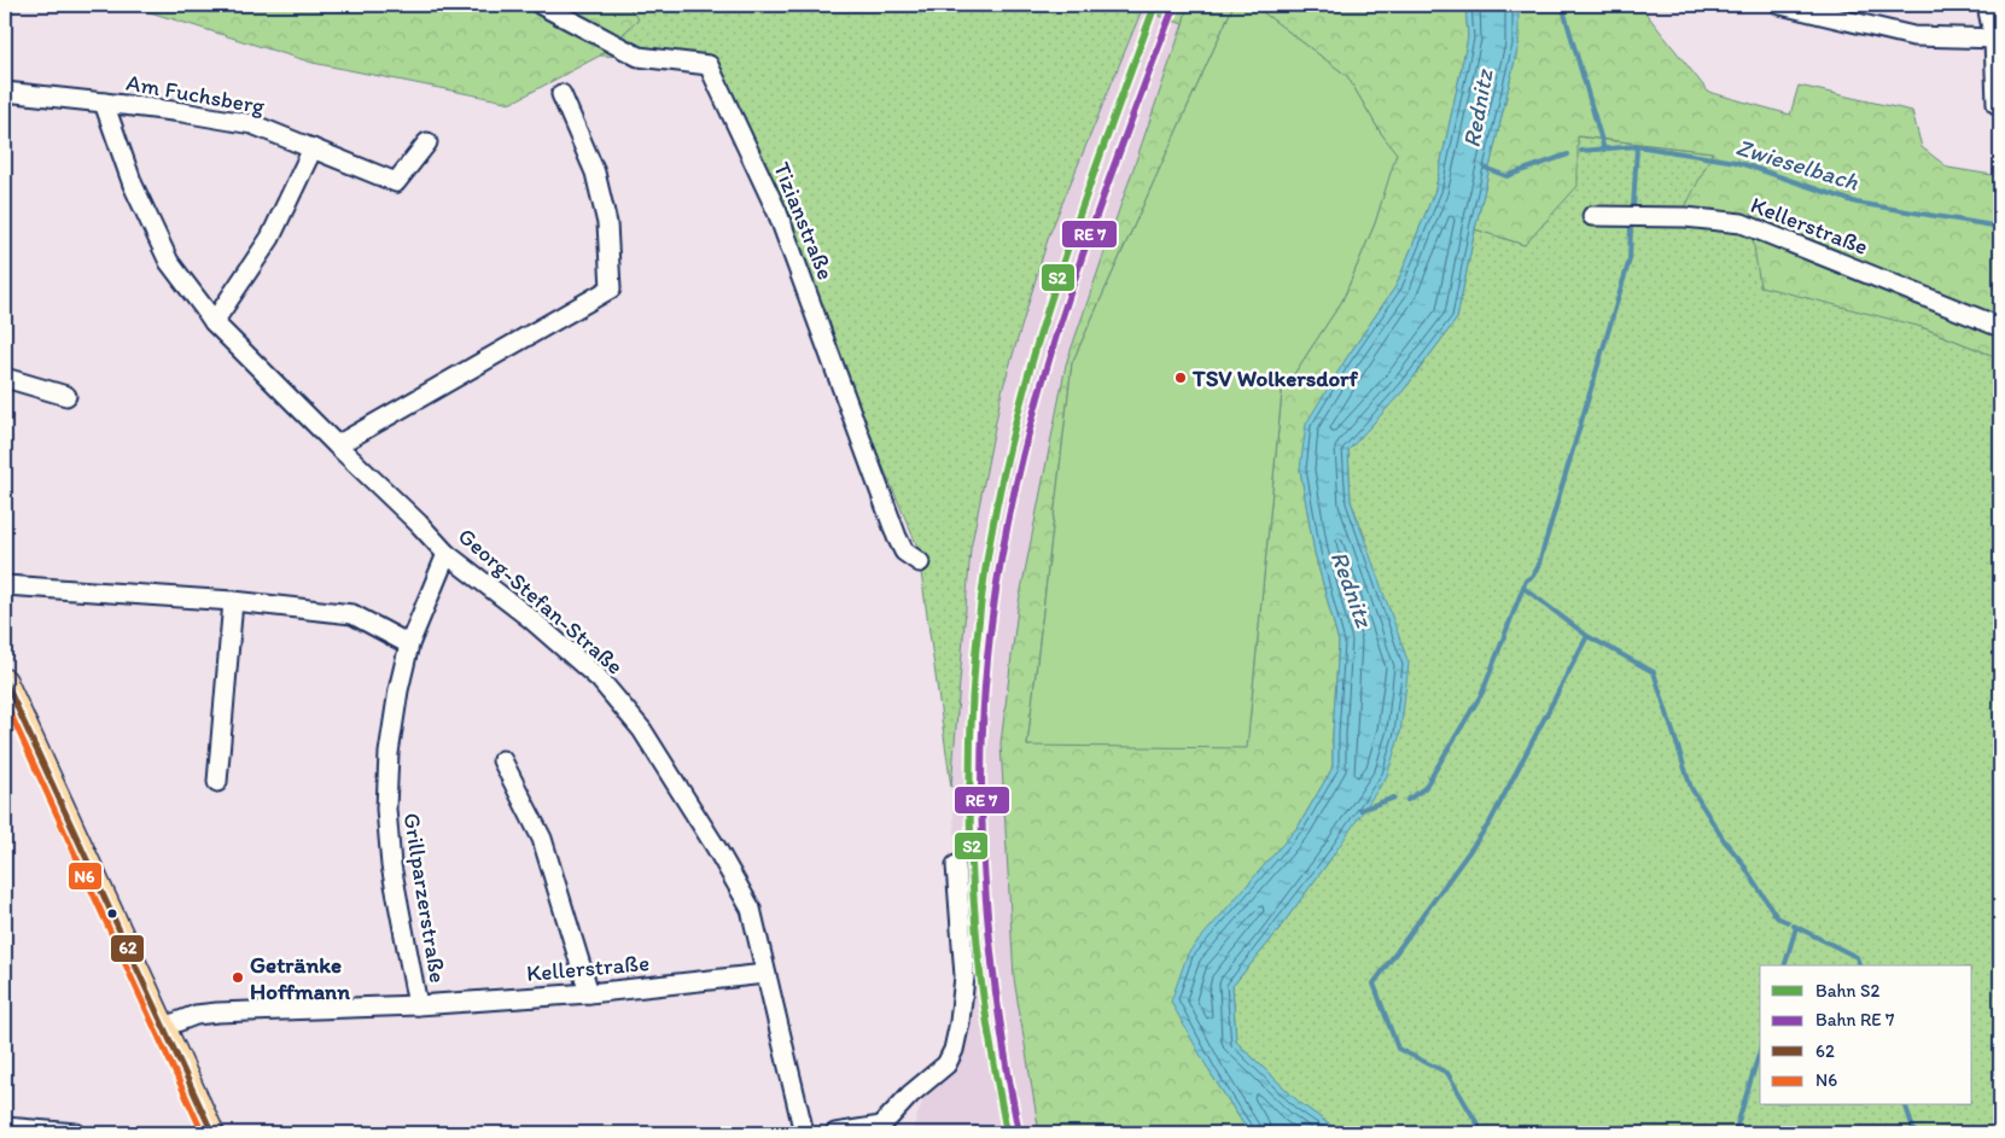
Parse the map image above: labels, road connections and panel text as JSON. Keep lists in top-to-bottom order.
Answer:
{
  "streets": {
    "street": [
      "Am Fuchsberg",
      "Tizianstraße",
      "Kellerstraße",
      "Georg-Stefan-Straße",
      "Grillparzerstraße"
    ]
  },
  "crossings": [
    ["Am Fuchsberg", "Georg-Stefan-Straße"],
    ["Kellerstraße", "Georg-Stefan-Straße"],
    ["Kellerstraße", "Grillparzerstraße"],
    ["Georg-Stefan-Straße", "Grillparzerstraße"]
  ],
  "water": ["Rednitz", "Zwieselbach"],
  "places": ["TSV Wolkersdorf", "Getränke Hoffmann"],
  "lines": ["rail line S2", "transit line 62", "transit line N6"],
  "legend": [
    "Bahn S2",
    "Bahn RE 7",
    "62",
    "N6"
  ]
}
